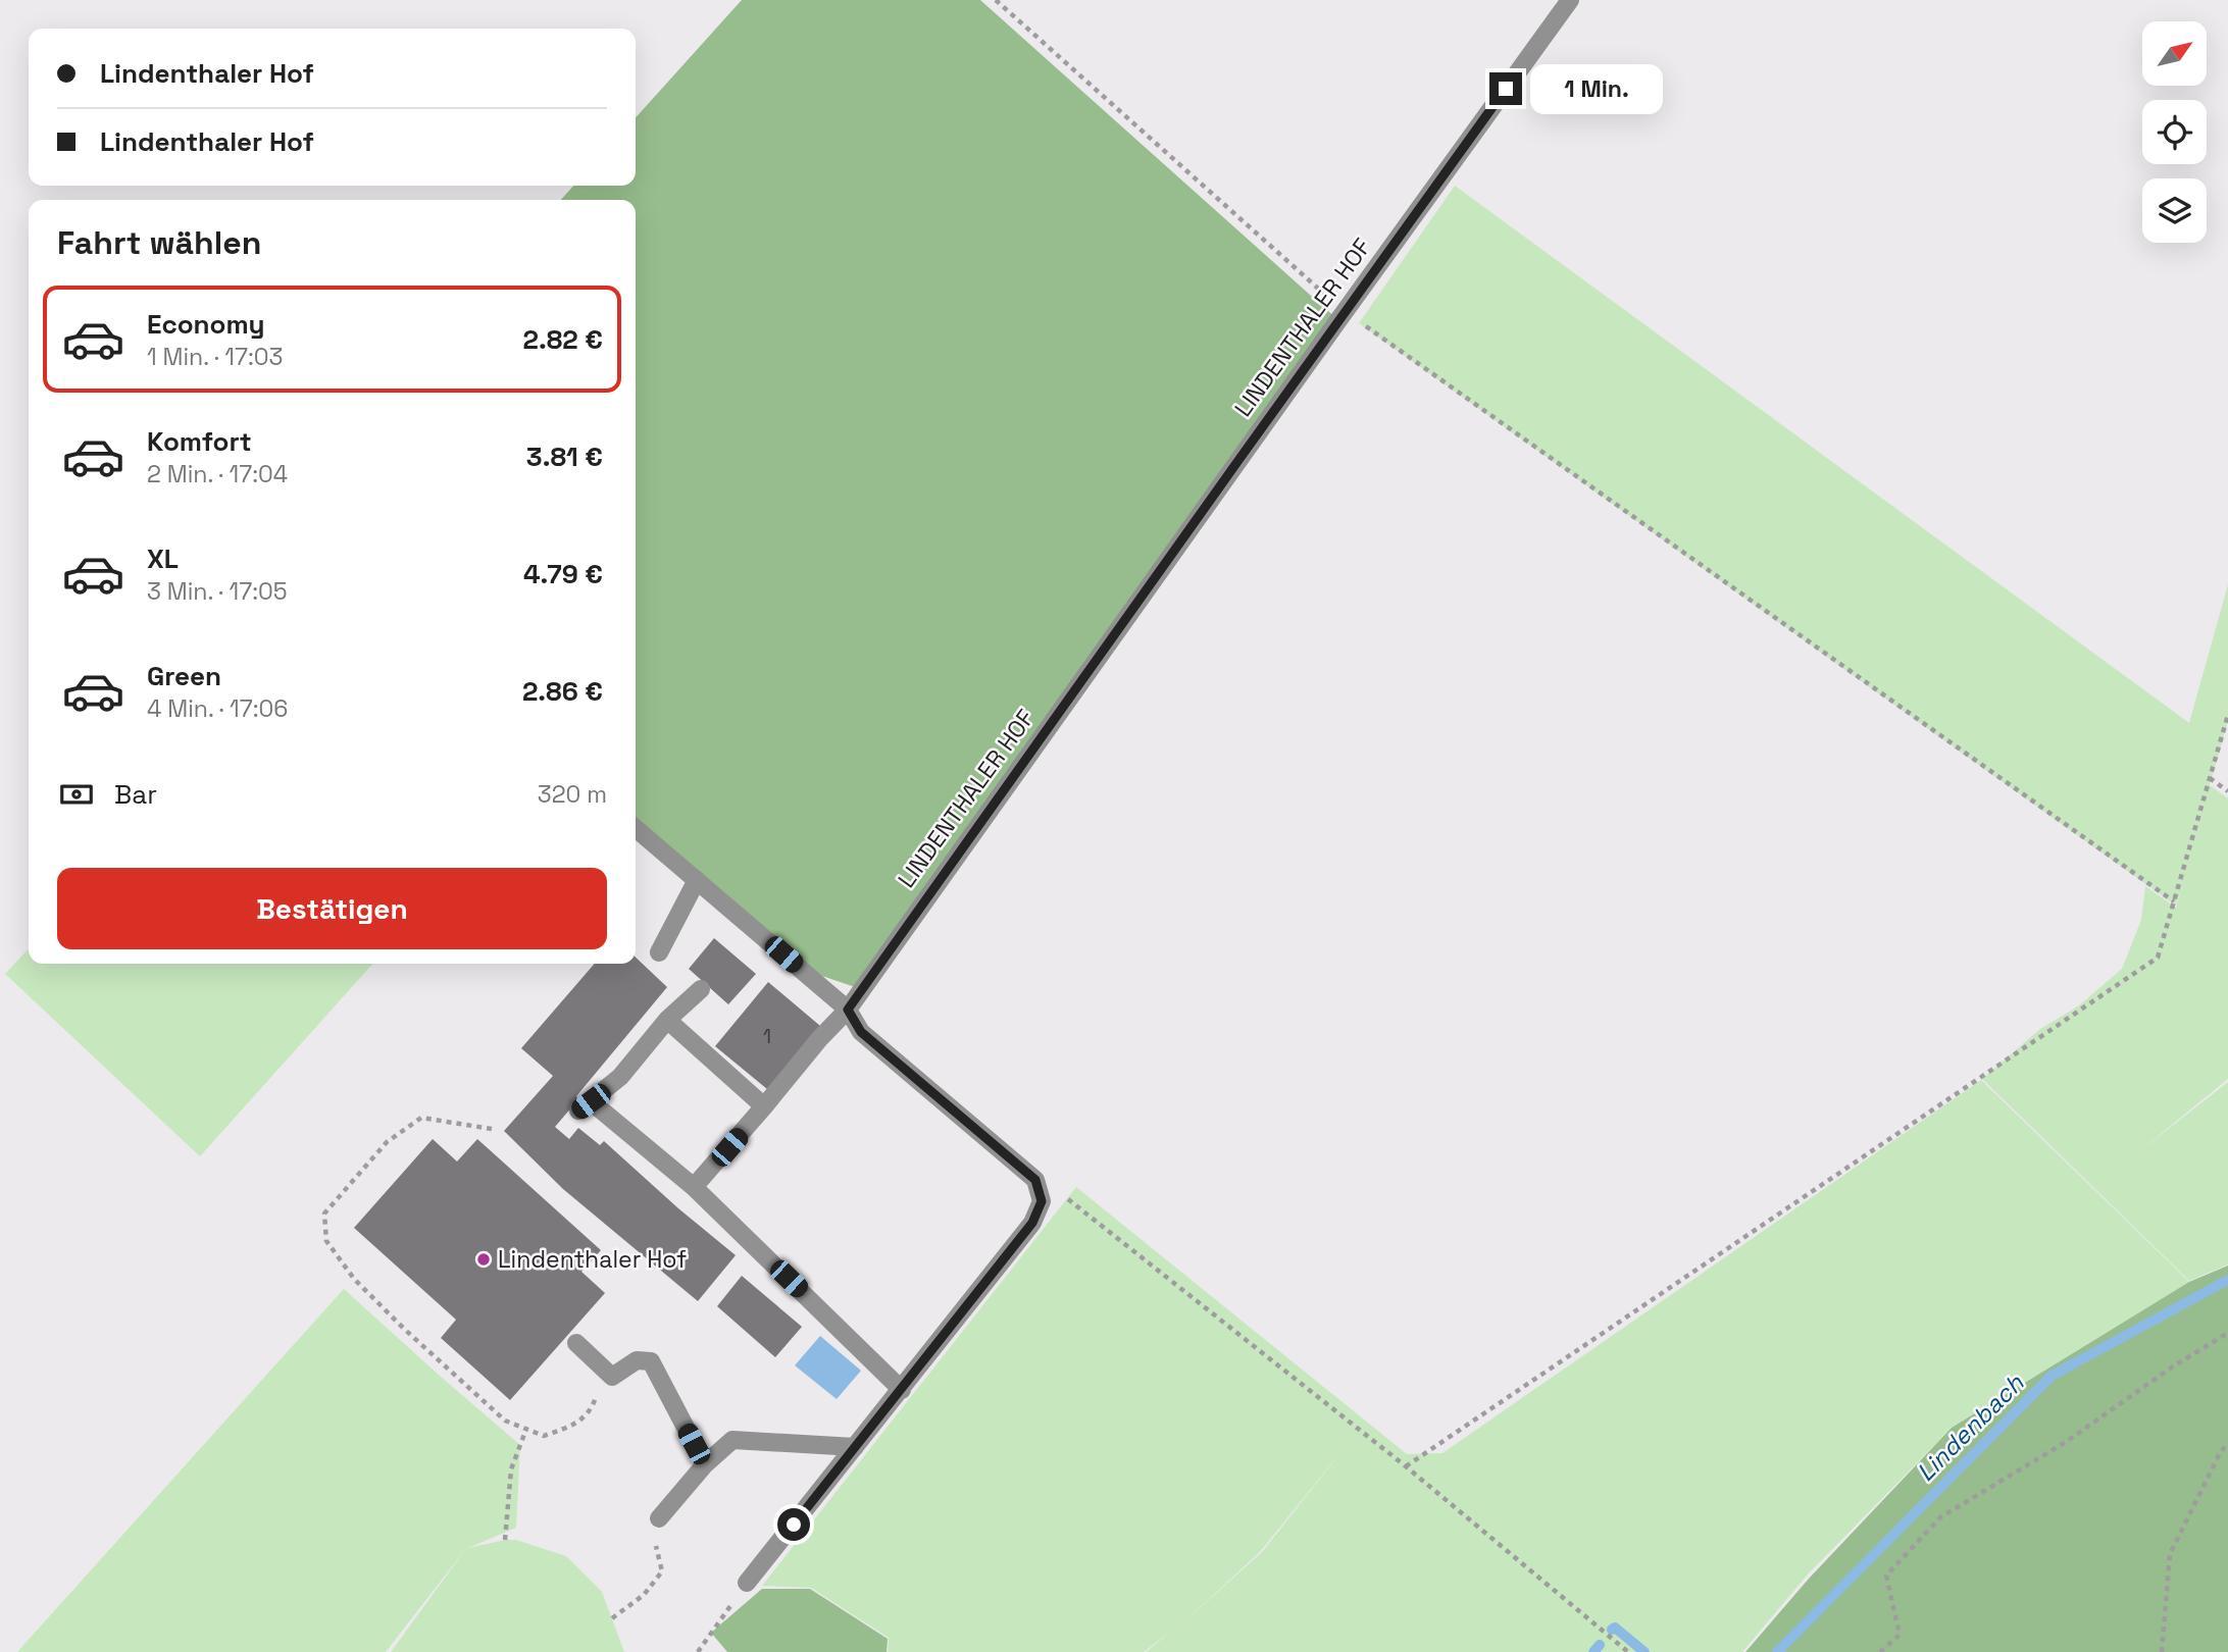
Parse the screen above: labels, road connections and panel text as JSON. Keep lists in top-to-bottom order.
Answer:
{
  "streets": {
    "lane": ["LINDENTHALER HOF"]
  },
  "water": ["Lindenbach"],
  "places": ["Lindenthaler Hof"],
  "house_numbers": ["1"],
  "north": "top right",
  "page": {
    "banner": ["Lindenthaler Hof", "Lindenthaler Hof"],
    "bubble": "1 Min.",
    "heading": "Fahrt wählen",
    "list": [
      {
        "name": "Economy",
        "note": "1 Min. · 17:03",
        "value": "2.82 €"
      },
      {
        "name": "Komfort",
        "note": "2 Min. · 17:04",
        "value": "3.81 €"
      },
      {
        "name": "XL",
        "note": "3 Min. · 17:05",
        "value": "4.79 €"
      },
      {
        "name": "Green",
        "note": "4 Min. · 17:06",
        "value": "2.86 €"
      }
    ],
    "pay": ["Bar", "320 m"],
    "buttons": "Bestätigen"
  }
}
